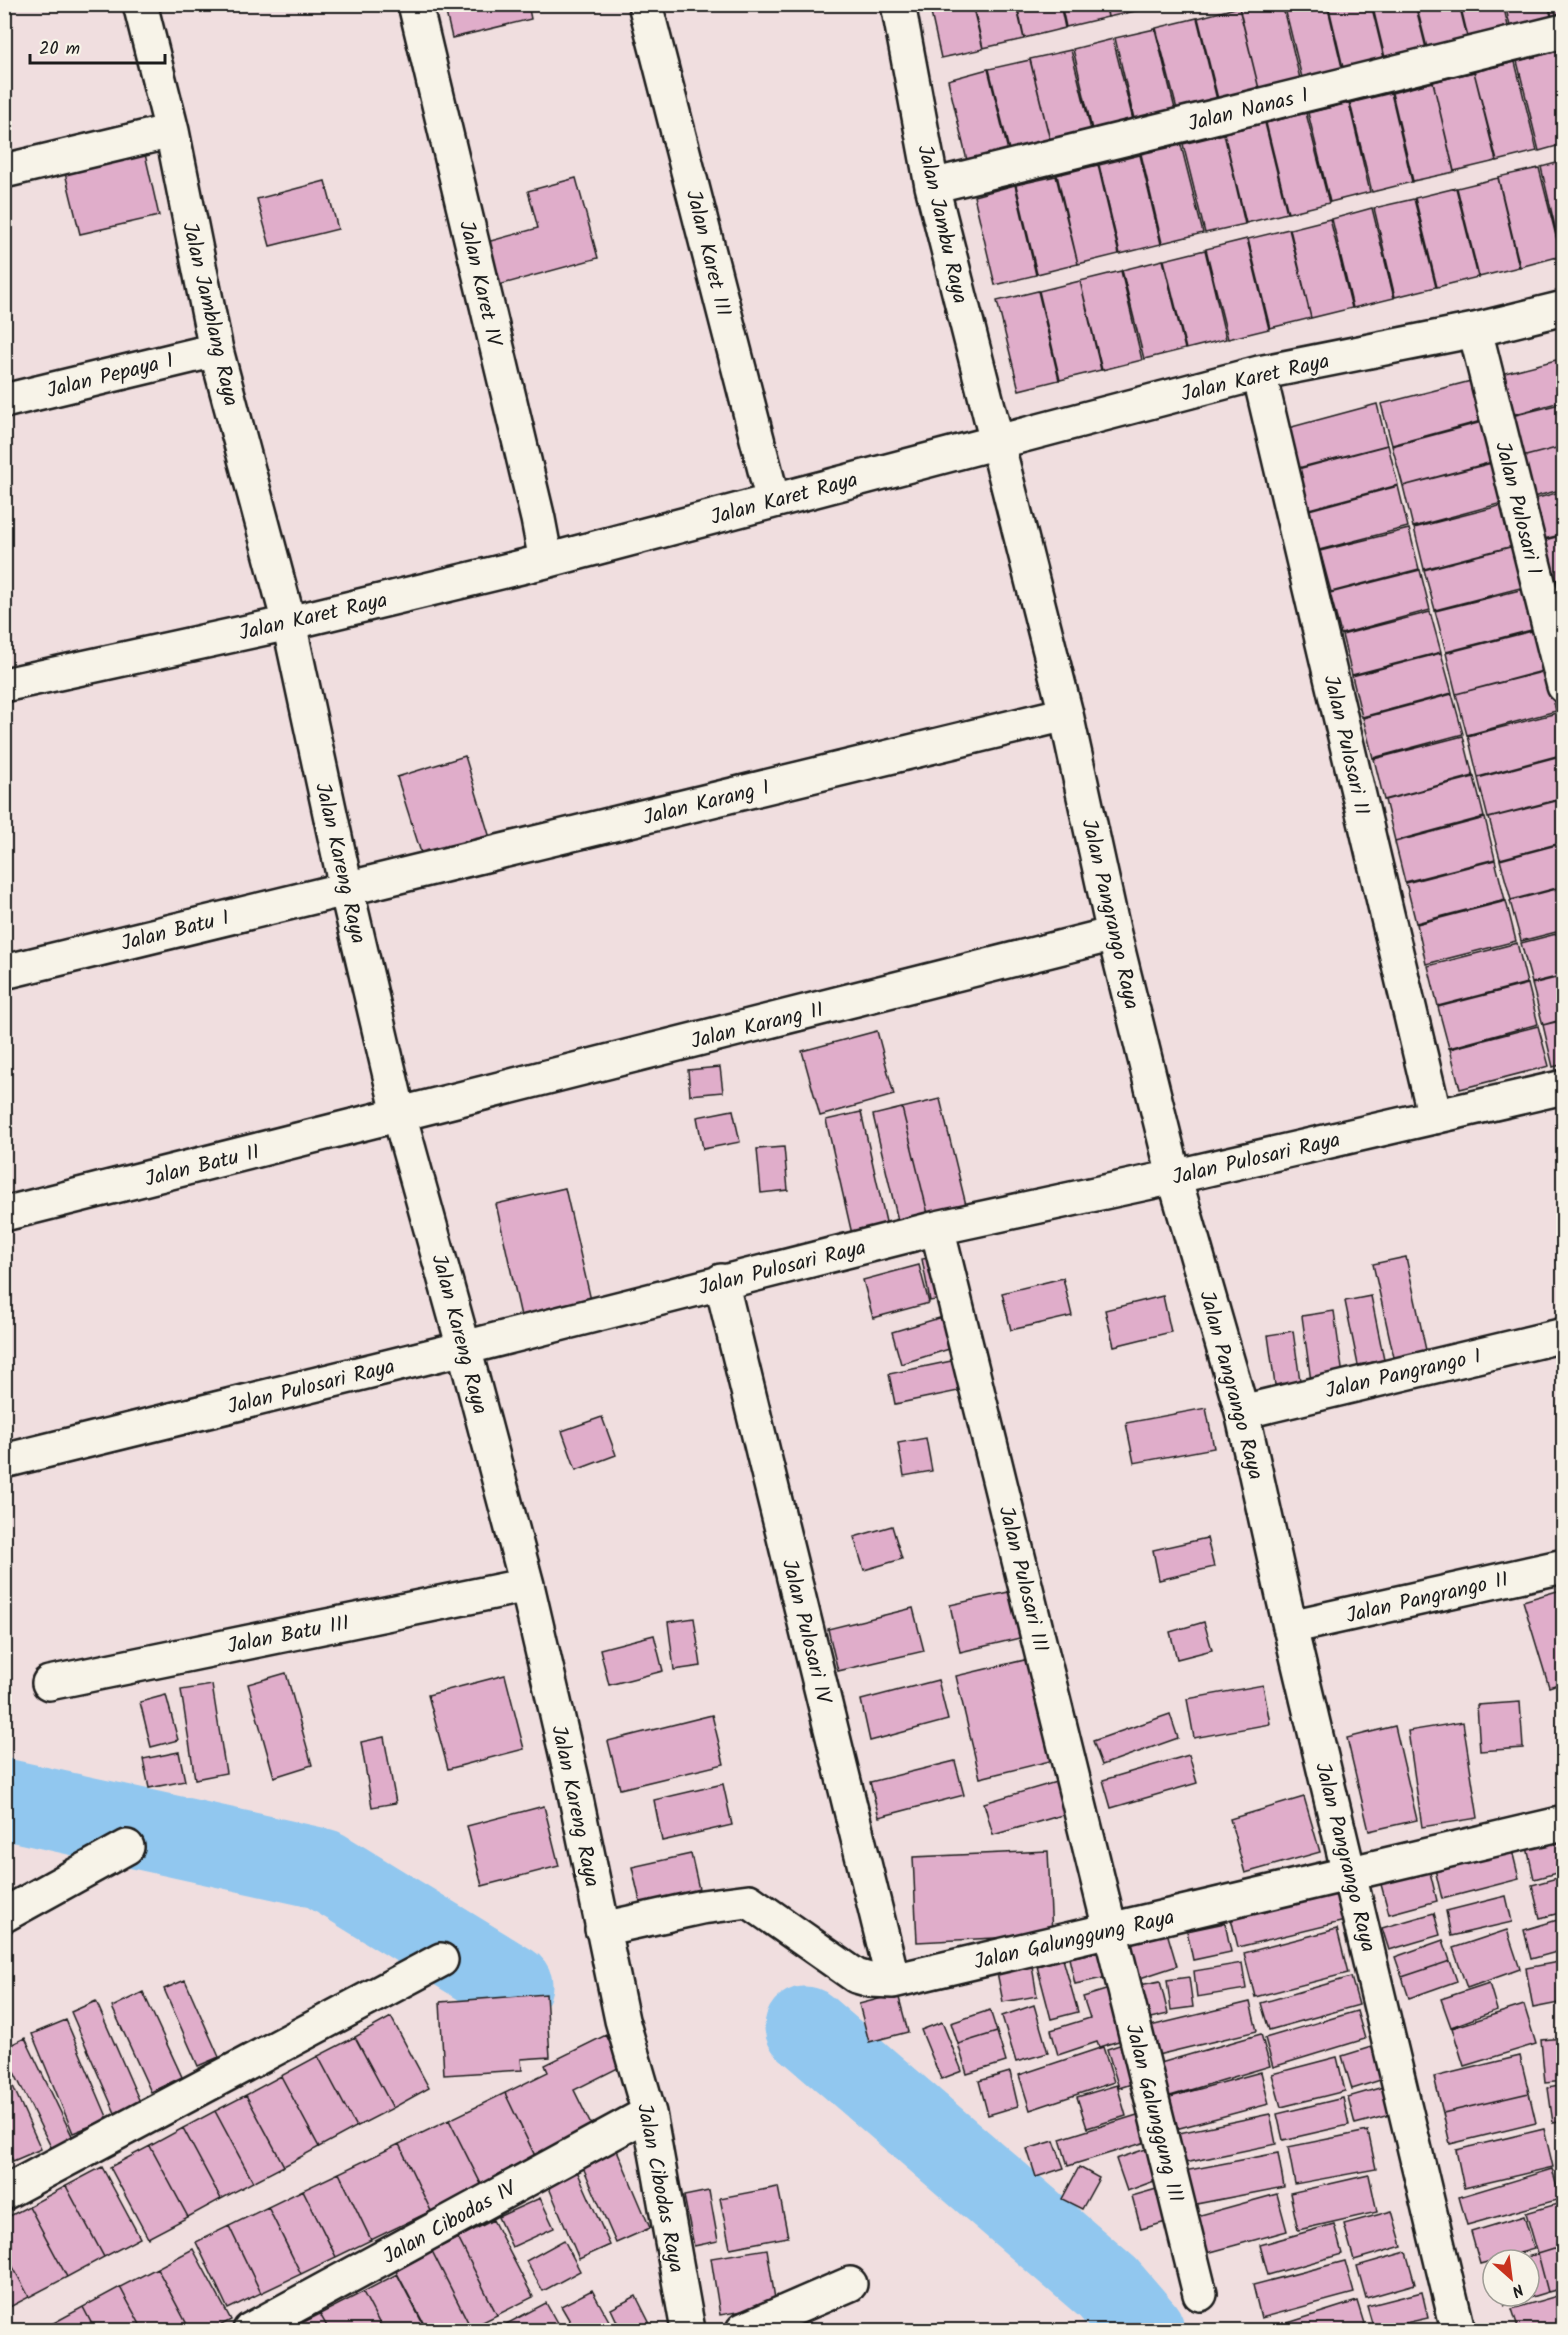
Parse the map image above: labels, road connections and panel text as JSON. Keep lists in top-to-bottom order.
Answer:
{
  "streets": {
    "street": [
      "Jalan Nanas I",
      "Jalan Jambu Raya",
      "Jalan Karet III",
      "Jalan Karet IV",
      "Jalan Jamblang Raya",
      "Jalan Pepaya 1",
      "Jalan Karet Raya",
      "Jalan Pulosari I",
      "Jalan Pulosari II",
      "Jalan Karang I",
      "Jalan Kareng Raya",
      "Jalan Pangrango Raya",
      "Jalan Batu I",
      "Jalan Karang II",
      "Jalan Pulosari Raya",
      "Jalan Batu II",
      "Jalan Pangrango I",
      "Jalan Pulosari III",
      "Jalan Pangrango II",
      "Jalan Pulosari IV",
      "Jalan Batu III",
      "Jalan Galunggung Raya",
      "Jalan Galunggung III",
      "Jalan Cibodas Raya",
      "Jalan Cibodas IV"
    ]
  },
  "crossings": [
    ["Jalan Nanas I", "Jalan Jambu Raya"],
    ["Jalan Jambu Raya", "Jalan Karet Raya"],
    ["Jalan Jambu Raya", "Jalan Pangrango Raya"],
    ["Jalan Karet III", "Jalan Karet Raya"],
    ["Jalan Karet IV", "Jalan Karet Raya"],
    ["Jalan Jamblang Raya", "Jalan Pepaya 1"],
    ["Jalan Jamblang Raya", "Jalan Karet Raya"],
    ["Jalan Jamblang Raya", "Jalan Kareng Raya"],
    ["Jalan Karet Raya", "Jalan Pulosari I"],
    ["Jalan Karet Raya", "Jalan Pulosari II"],
    ["Jalan Karet Raya", "Jalan Kareng Raya"],
    ["Jalan Karet Raya", "Jalan Pangrango Raya"],
    ["Jalan Pulosari II", "Jalan Pulosari Raya"],
    ["Jalan Karang I", "Jalan Kareng Raya"],
    ["Jalan Karang I", "Jalan Pangrango Raya"],
    ["Jalan Karang I", "Jalan Batu I"],
    ["Jalan Kareng Raya", "Jalan Batu I"],
    ["Jalan Kareng Raya", "Jalan Karang II"],
    ["Jalan Kareng Raya", "Jalan Pulosari Raya"],
    ["Jalan Kareng Raya", "Jalan Batu II"],
    ["Jalan Kareng Raya", "Jalan Batu III"],
    ["Jalan Kareng Raya", "Jalan Galunggung Raya"],
    ["Jalan Kareng Raya", "Jalan Cibodas Raya"],
    ["Jalan Pangrango Raya", "Jalan Karang II"],
    ["Jalan Pangrango Raya", "Jalan Pulosari Raya"],
    ["Jalan Pangrango Raya", "Jalan Pangrango I"],
    ["Jalan Pangrango Raya", "Jalan Pangrango II"],
    ["Jalan Pangrango Raya", "Jalan Galunggung Raya"],
    ["Jalan Karang II", "Jalan Batu II"],
    ["Jalan Pulosari Raya", "Jalan Pulosari III"],
    ["Jalan Pulosari Raya", "Jalan Pulosari IV"],
    ["Jalan Pulosari III", "Jalan Galunggung Raya"],
    ["Jalan Pulosari III", "Jalan Galunggung III"],
    ["Jalan Pulosari IV", "Jalan Galunggung Raya"],
    ["Jalan Galunggung Raya", "Jalan Galunggung III"],
    ["Jalan Cibodas Raya", "Jalan Cibodas IV"]
  ],
  "scale_bar": "20 m",
  "north": "bottom right"
}
